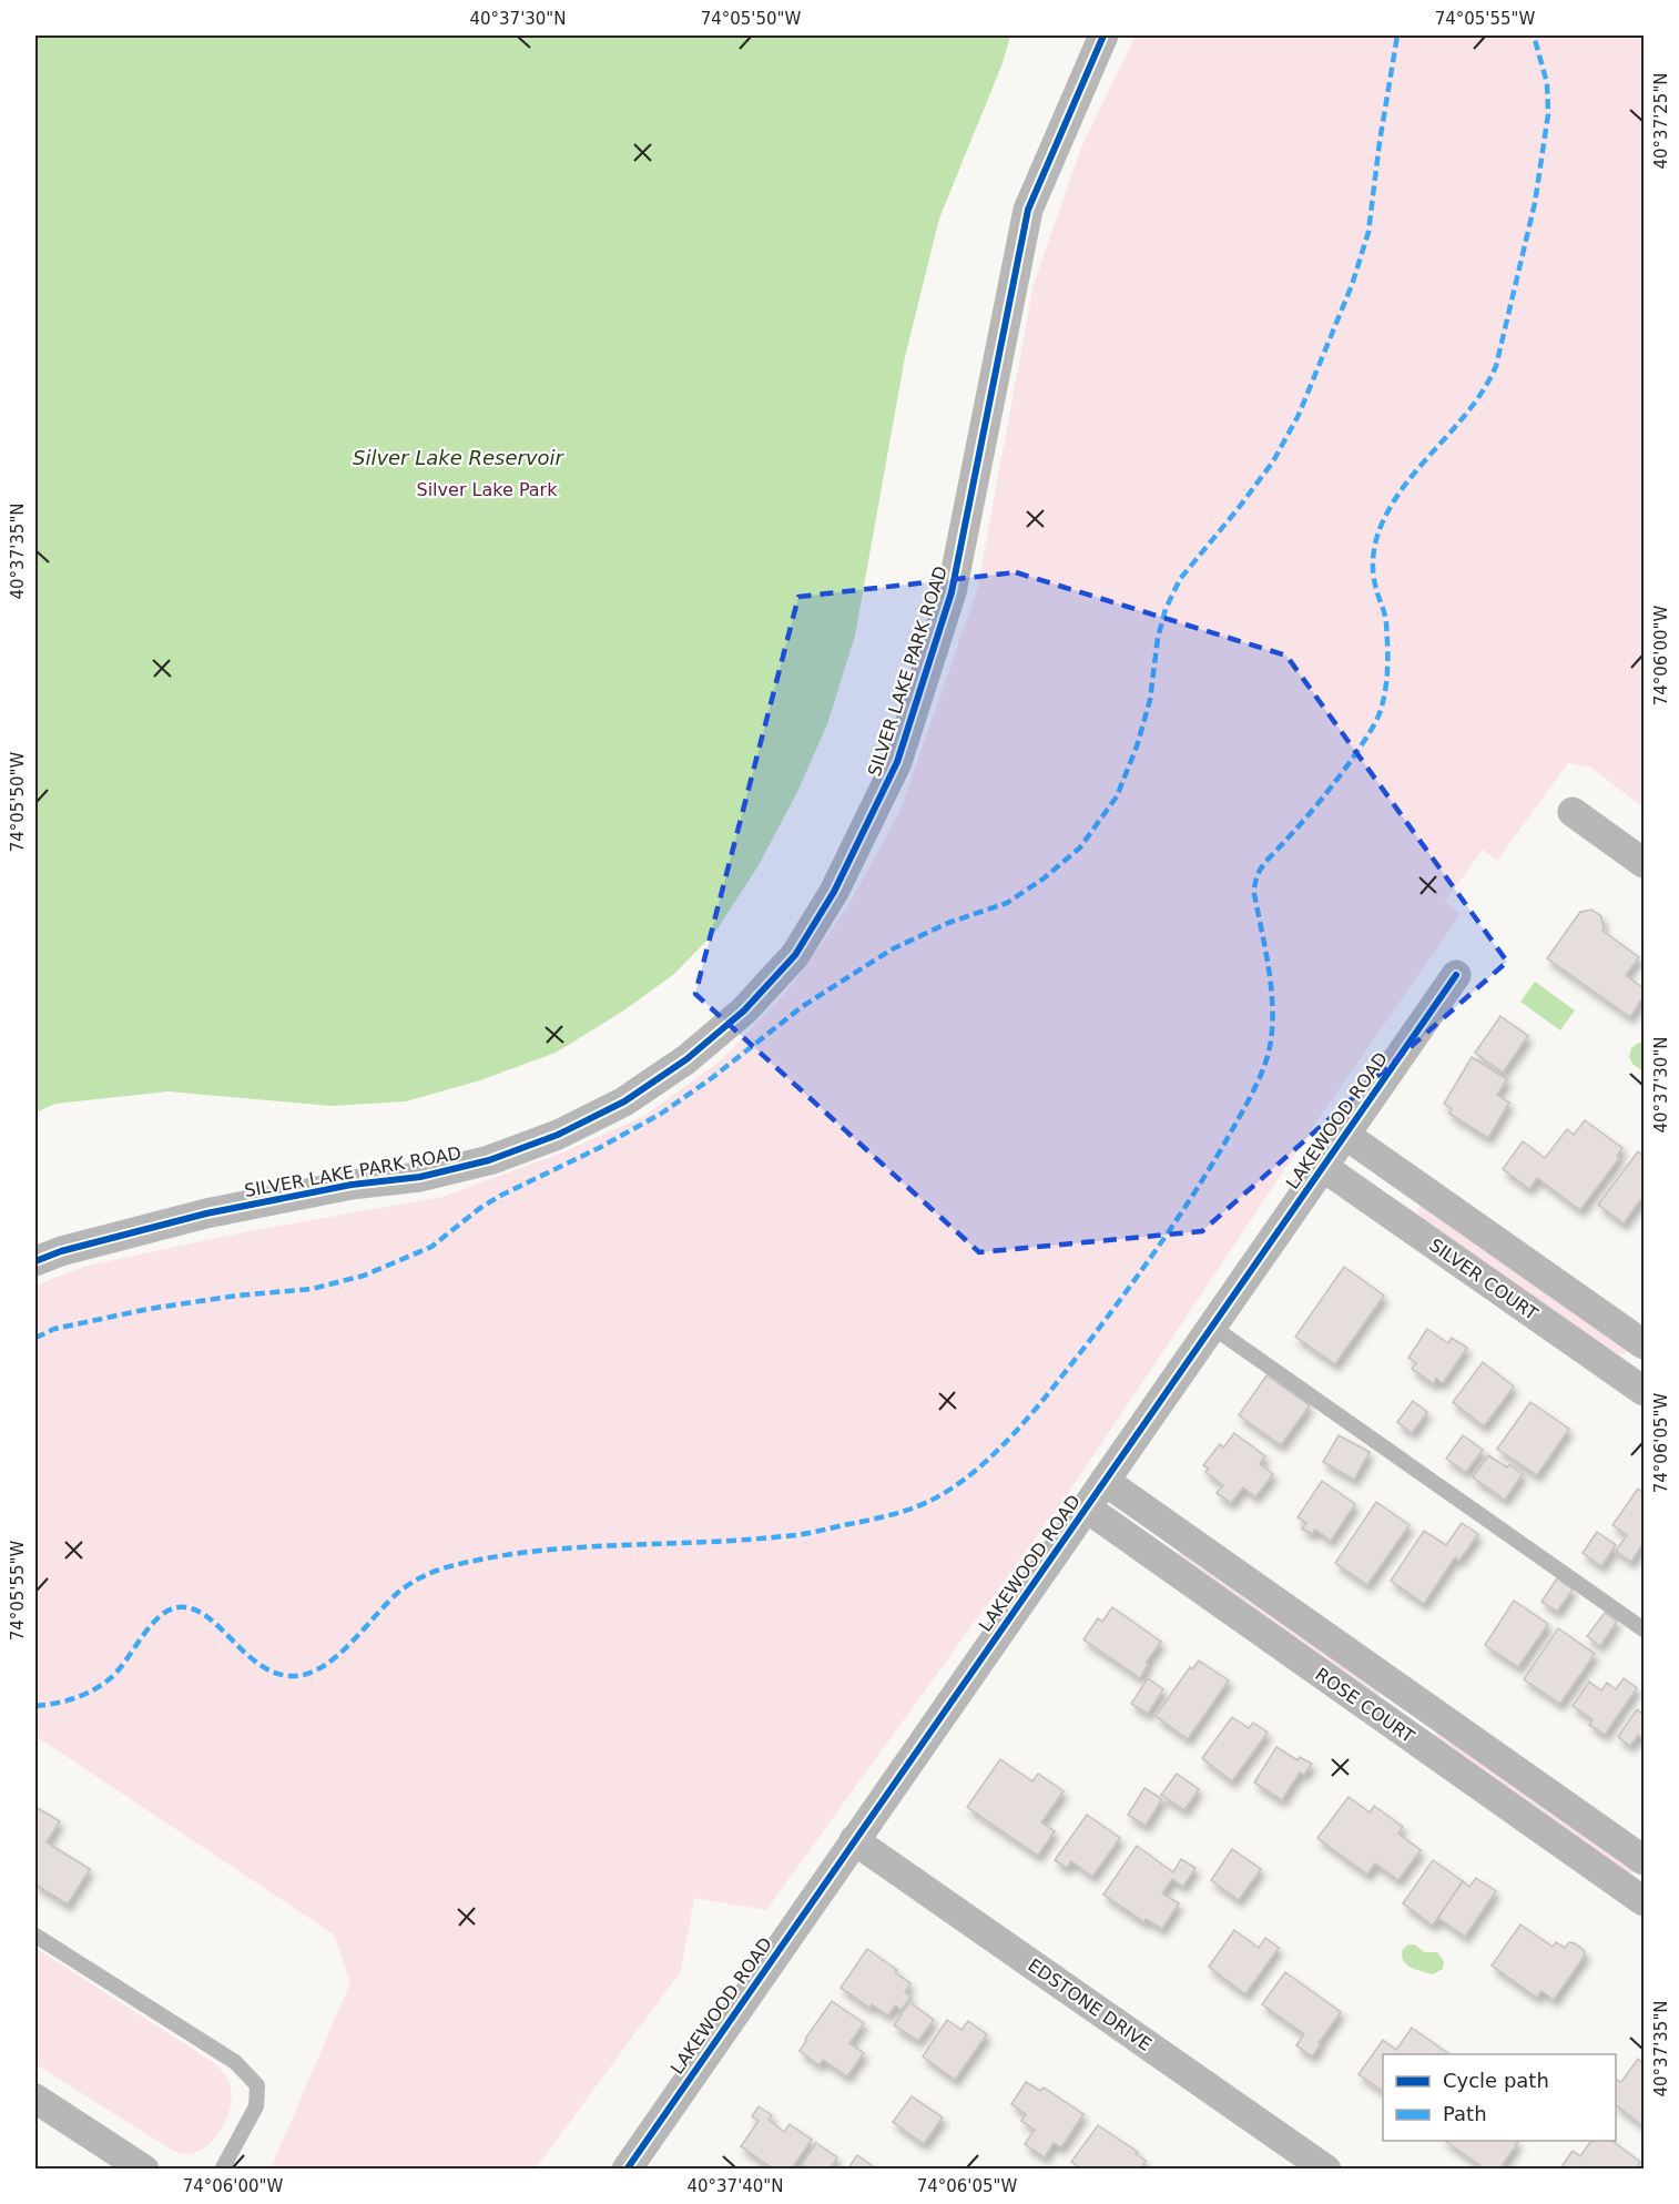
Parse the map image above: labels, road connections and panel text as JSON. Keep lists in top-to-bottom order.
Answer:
{
  "streets": {
    "street": [
      "SILVER LAKE PARK ROAD",
      "LAKEWOOD ROAD",
      "SILVER COURT",
      "ROSE COURT",
      "EDSTONE DRIVE"
    ]
  },
  "crossings": [
    ["LAKEWOOD ROAD", "SILVER COURT"],
    ["LAKEWOOD ROAD", "ROSE COURT"],
    ["LAKEWOOD ROAD", "EDSTONE DRIVE"]
  ],
  "water": ["Silver Lake Reservoir"],
  "parks": ["Silver Lake Park"],
  "legend": ["Cycle path", "Path"],
  "coordinates": [
    "40°37'30\"N",
    "74°05'50\"W",
    "74°05'55\"W",
    "40°37'25\"N",
    "40°37'35\"N",
    "74°06'00\"W",
    "74°06'05\"W",
    "40°37'40\"N"
  ]
}
